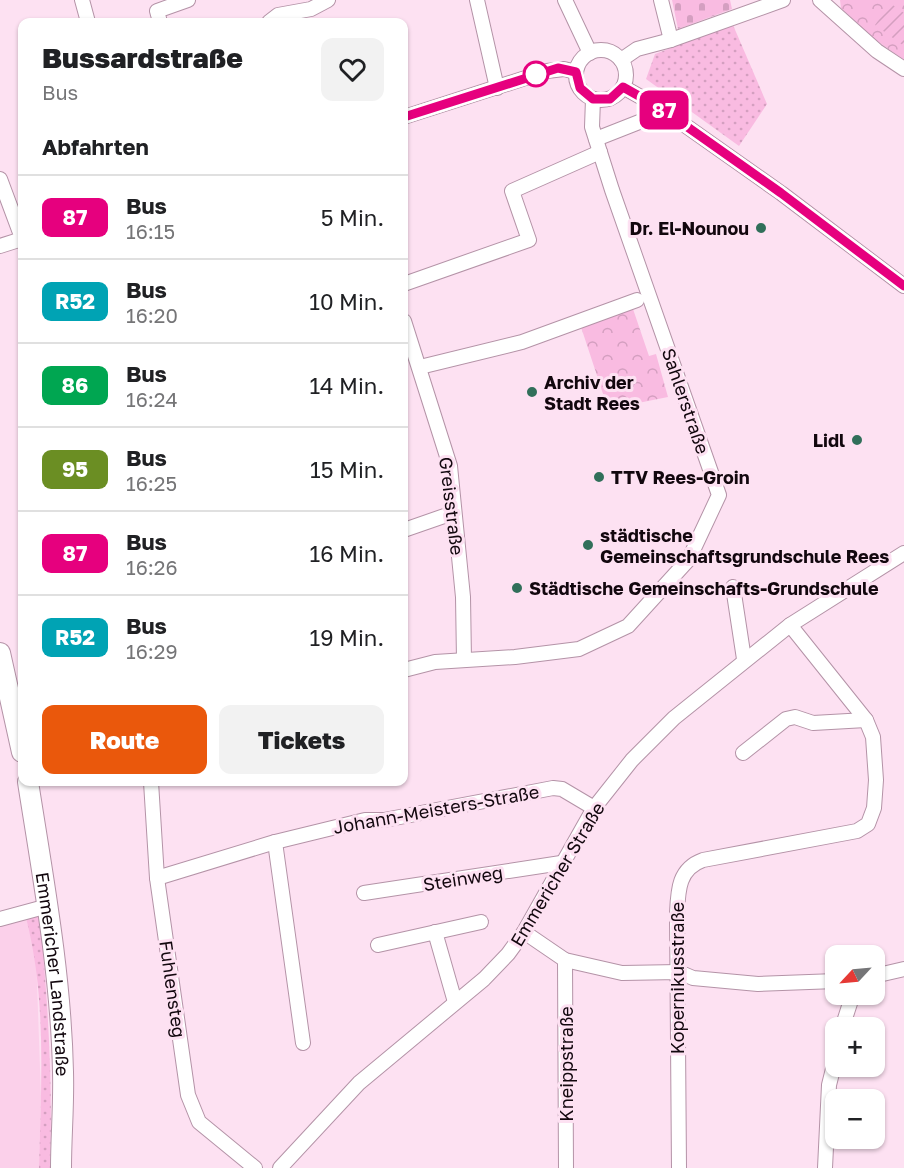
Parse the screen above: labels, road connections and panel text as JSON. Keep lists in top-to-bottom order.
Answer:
{
  "streets": {
    "main road": ["Emmericher Landstraße"],
    "street": [
      "Sahlerstraße",
      "Greisstraße",
      "Johann-Meisters-Straße",
      "Emmericher Straße",
      "Steinweg",
      "Kopernikusstraße",
      "Fuhlensteg",
      "Kneippstraße"
    ]
  },
  "crossings": [
    ["Sahlerstraße", "Greisstraße"],
    ["Johann-Meisters-Straße", "Emmericher Straße"],
    ["Johann-Meisters-Straße", "Fuhlensteg"],
    ["Emmericher Straße", "Steinweg"],
    ["Emmericher Straße", "Kopernikusstraße"]
  ],
  "places": [
    "Dr. El-Nounou",
    "Archiv der Stadt Rees",
    "Lidl",
    "TTV Rees-Groin",
    "städtische Gemeinschaftsgrundschule Rees",
    "Städtische Gemeinschafts-Grundschule"
  ],
  "lines": ["bus line 87"],
  "north": "bottom left",
  "page": {
    "on_map": "87",
    "heading": [
      ["Bussardstraße", "Bus"],
      "Abfahrten"
    ],
    "list": [
      {
        "mark": "87",
        "name": "Bus",
        "note": "16:15",
        "value": "5 Min."
      },
      {
        "mark": "R52",
        "name": "Bus",
        "note": "16:20",
        "value": "10 Min."
      },
      {
        "mark": "86",
        "name": "Bus",
        "note": "16:24",
        "value": "14 Min."
      },
      {
        "mark": "95",
        "name": "Bus",
        "note": "16:25",
        "value": "15 Min."
      },
      {
        "mark": "87",
        "name": "Bus",
        "note": "16:26",
        "value": "16 Min."
      },
      {
        "mark": "R52",
        "name": "Bus",
        "note": "16:29",
        "value": "19 Min."
      }
    ],
    "buttons": ["Route", "Tickets"],
    "map_buttons": ["+", "−"]
  }
}
